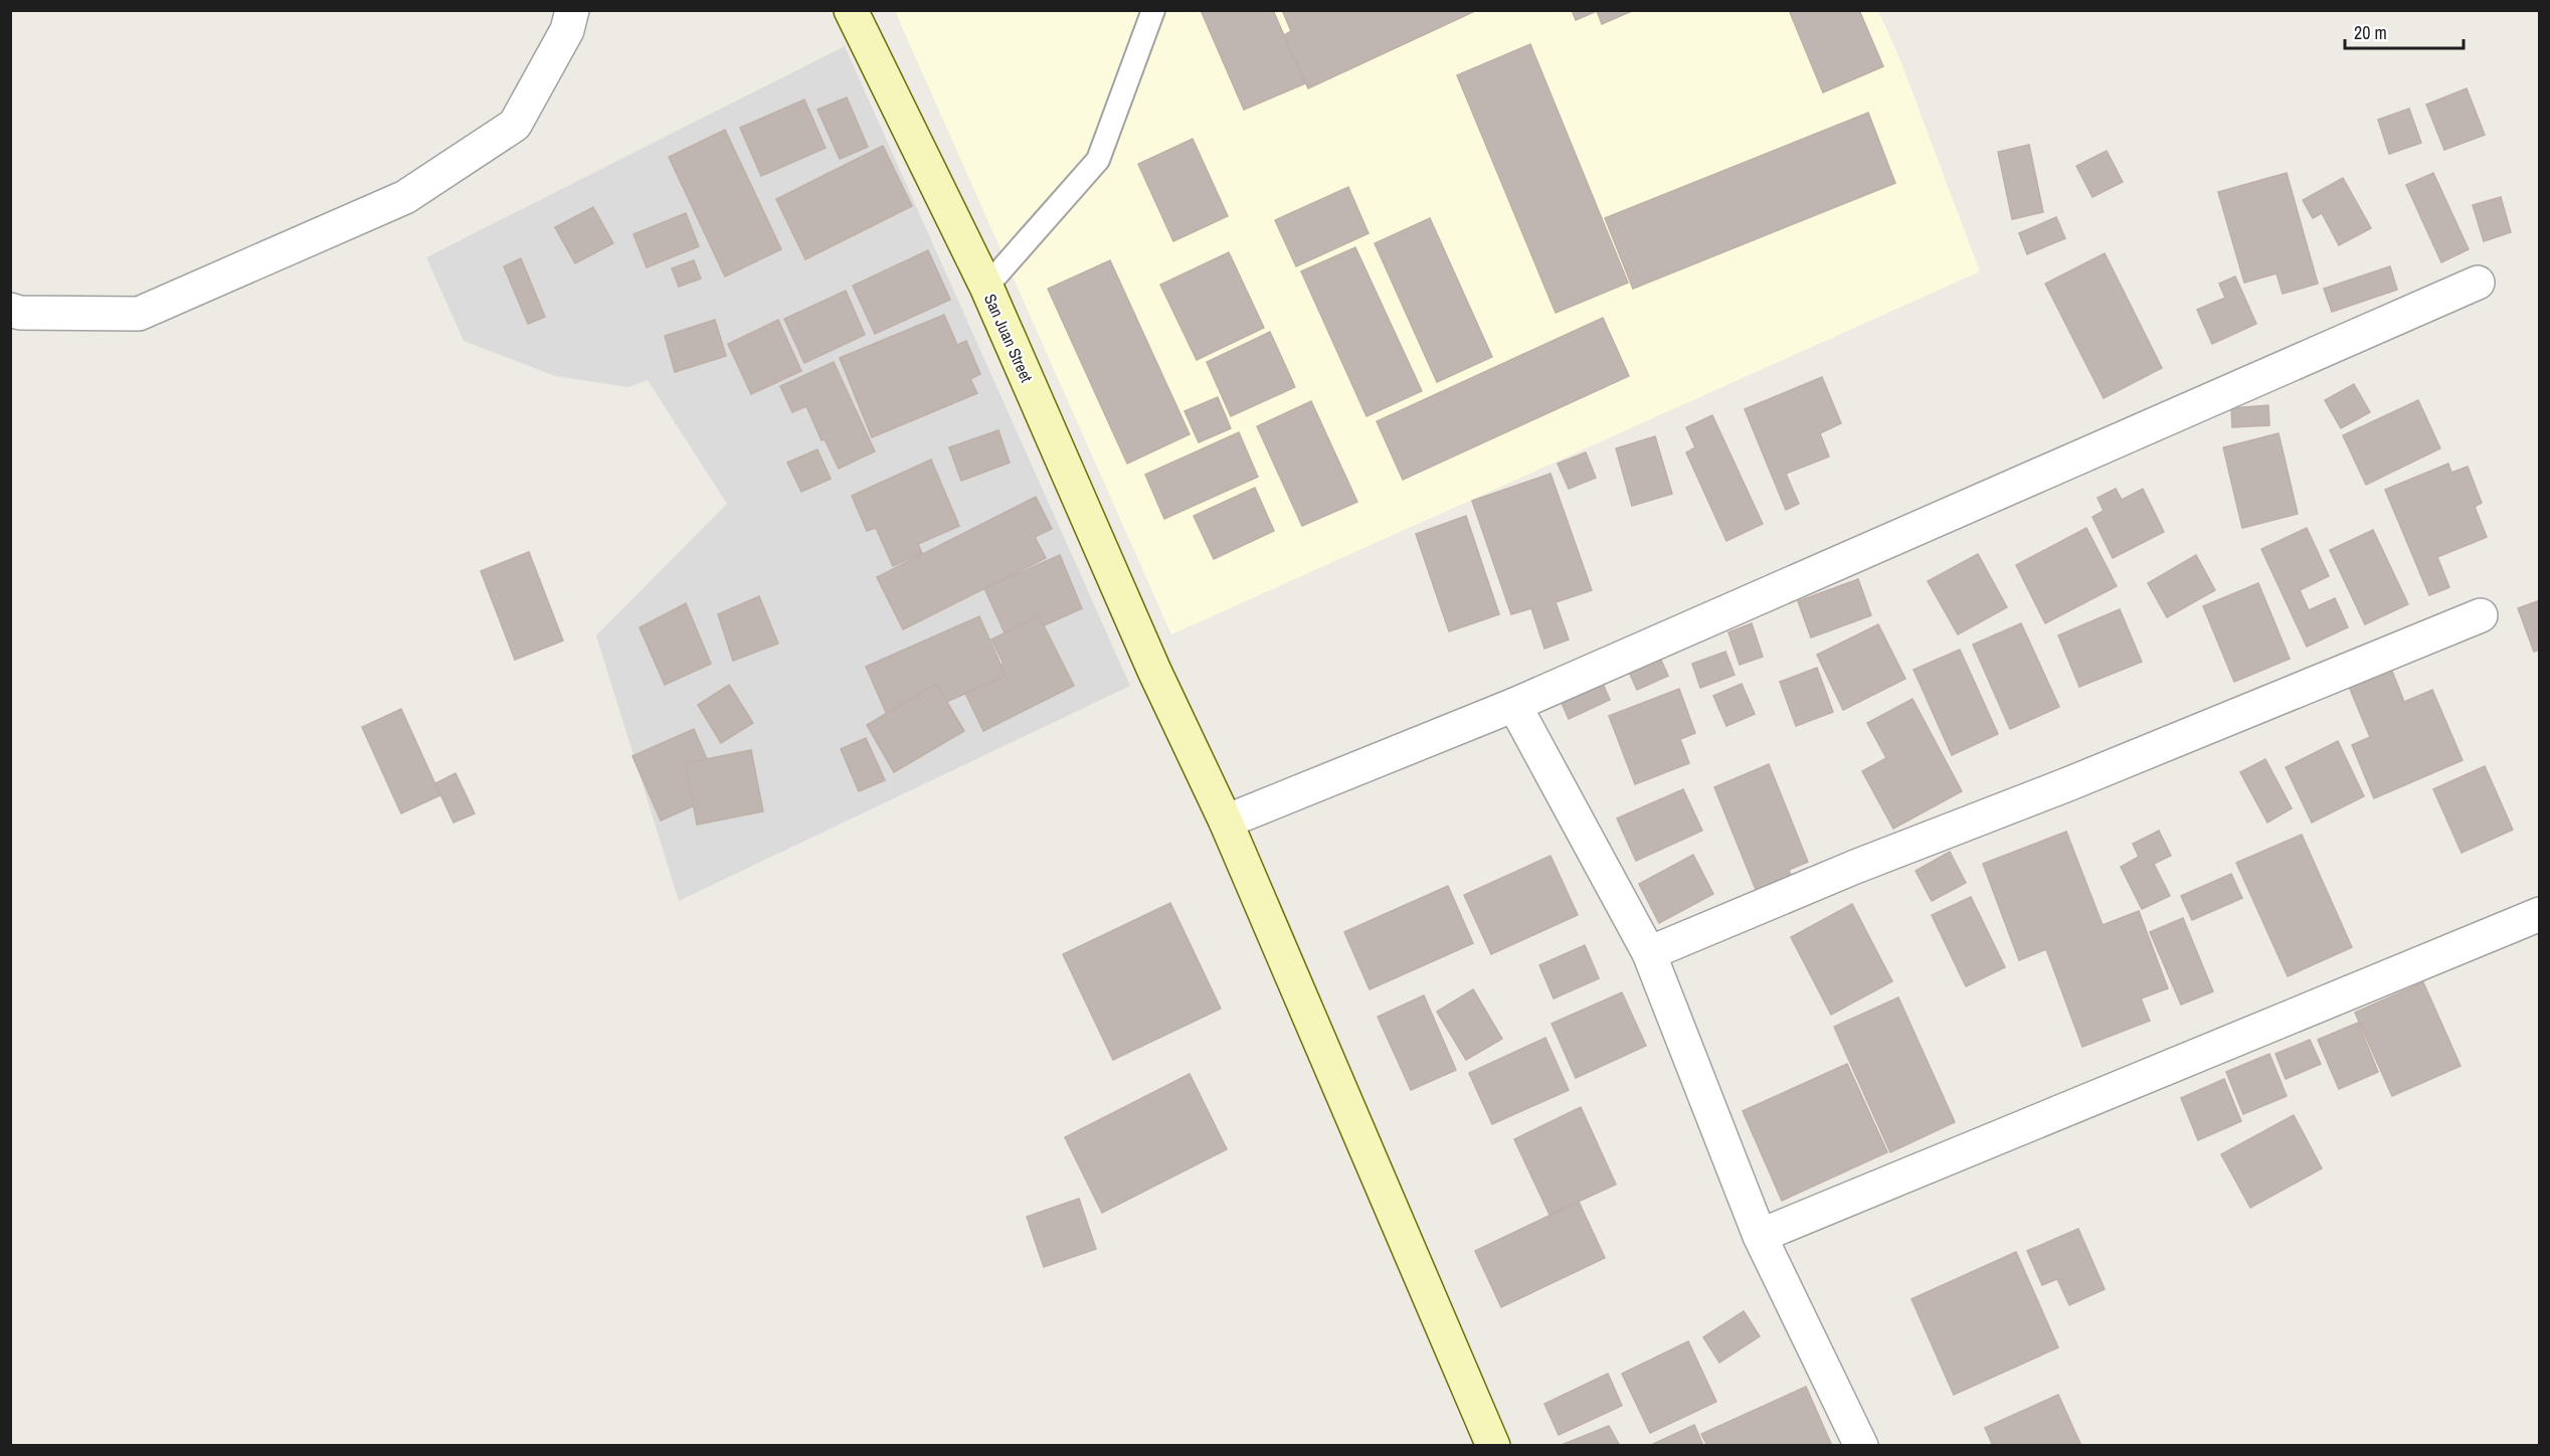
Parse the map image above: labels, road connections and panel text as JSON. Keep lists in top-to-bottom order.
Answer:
{
  "streets": {
    "main road": ["San Juan Street"]
  },
  "scale_bar": "20 m"
}
